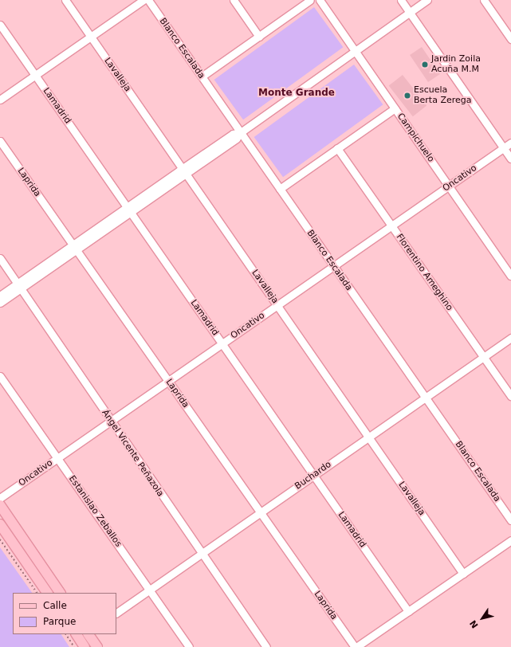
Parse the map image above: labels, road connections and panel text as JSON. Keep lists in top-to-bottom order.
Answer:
{
  "streets": {
    "street": [
      "Blanco Escalada",
      "Lavalleja",
      "Lamadrid",
      "Campichuelo",
      "Oncativo",
      "Laprida",
      "Florentino Ameghino",
      "Ángel Vicente Peñazola",
      "Buchardo",
      "Estanislao Zeballos"
    ]
  },
  "crossings": [
    ["Blanco Escalada", "Oncativo"],
    ["Blanco Escalada", "Buchardo"],
    ["Lavalleja", "Oncativo"],
    ["Lavalleja", "Buchardo"],
    ["Lamadrid", "Oncativo"],
    ["Lamadrid", "Buchardo"],
    ["Campichuelo", "Oncativo"],
    ["Oncativo", "Laprida"],
    ["Oncativo", "Florentino Ameghino"],
    ["Oncativo", "Ángel Vicente Peñazola"],
    ["Oncativo", "Estanislao Zeballos"],
    ["Laprida", "Buchardo"],
    ["Florentino Ameghino", "Buchardo"],
    ["Ángel Vicente Peñazola", "Buchardo"],
    ["Buchardo", "Estanislao Zeballos"]
  ],
  "districts": ["Monte Grande"],
  "places": ["Jardin Zoila Acuña M.M", "Escuela Berta Zerega"],
  "legend": ["Calle", "Parque"],
  "north": "bottom left"
}
